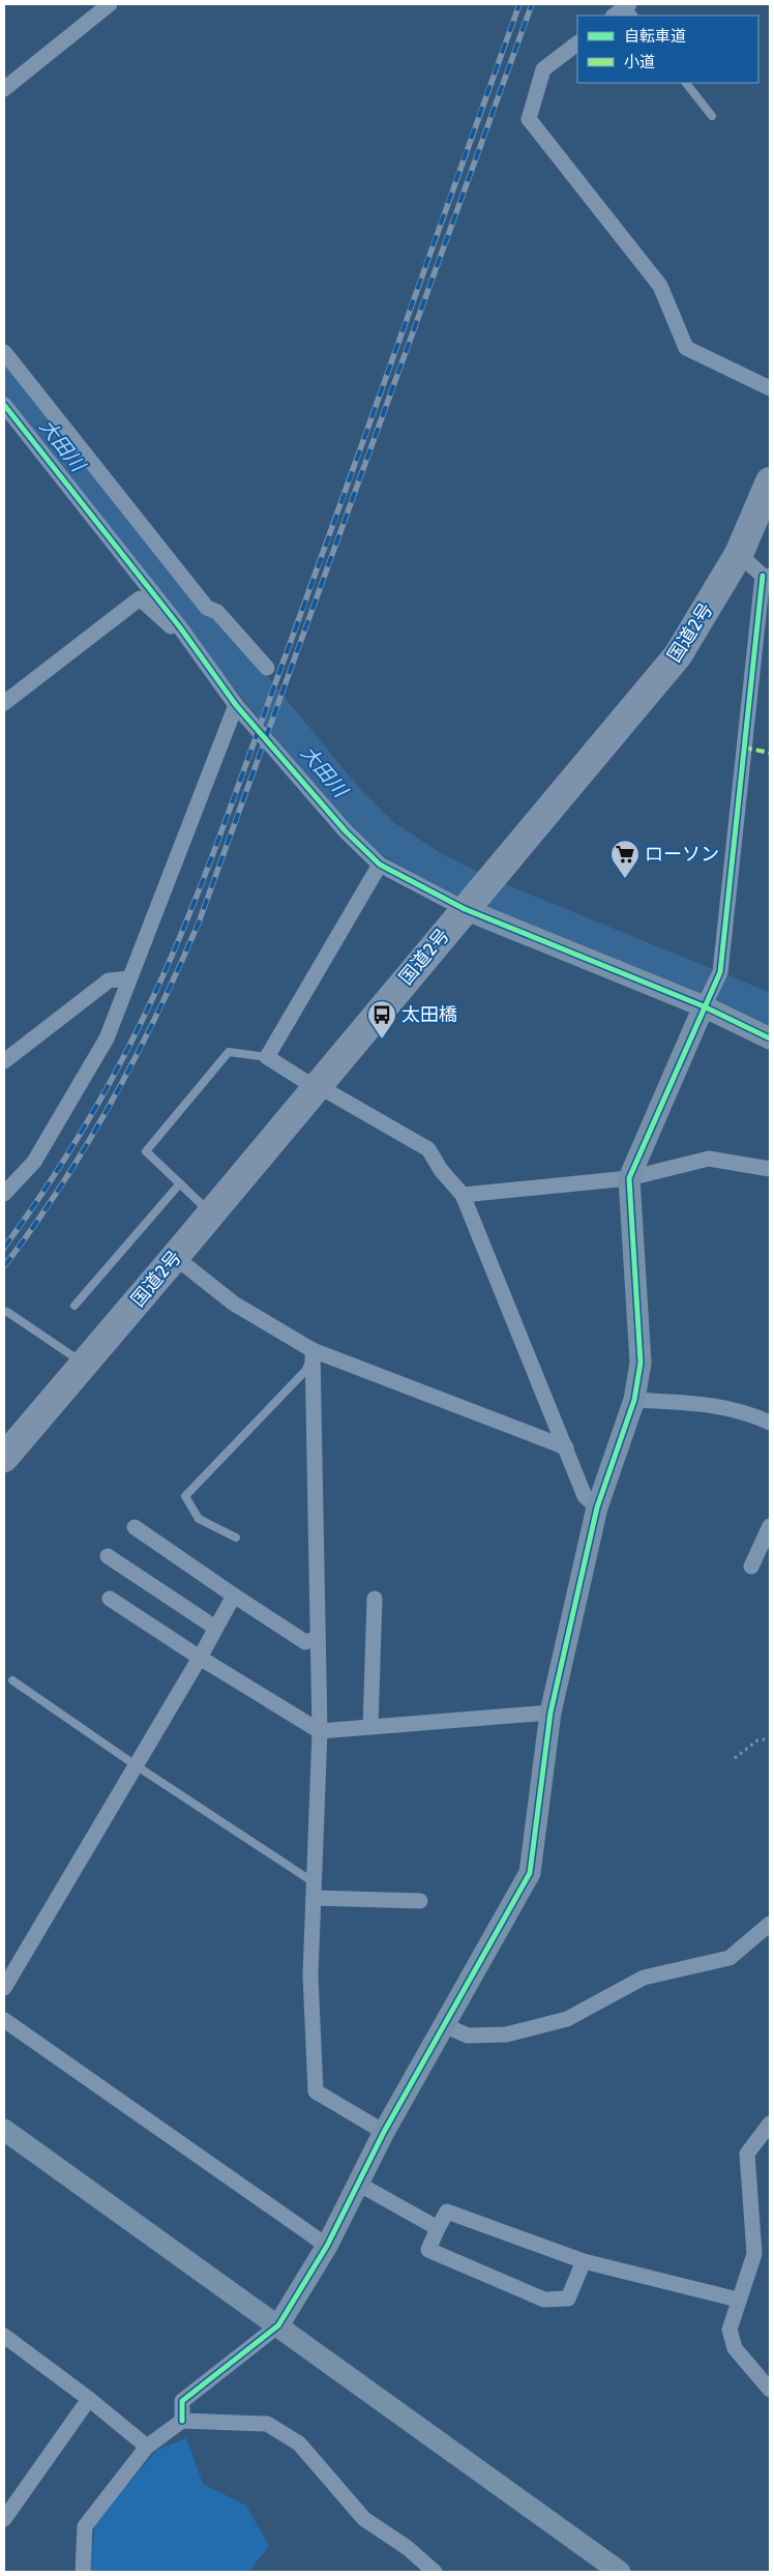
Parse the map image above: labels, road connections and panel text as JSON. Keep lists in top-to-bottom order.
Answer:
{
  "streets": {
    "highway": ["国道2号"]
  },
  "water": ["大田川"],
  "places": {
    "supermarket": ["ローソン"],
    "bus stop": ["太田橋"]
  },
  "legend": ["自転車道", "小道"]
}
